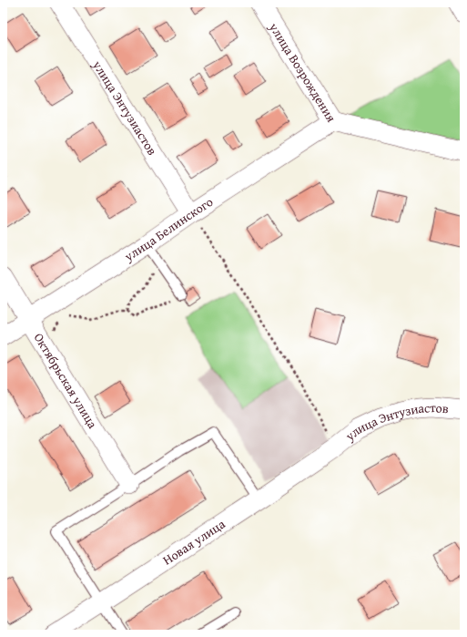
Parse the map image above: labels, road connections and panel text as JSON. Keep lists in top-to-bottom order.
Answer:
{
  "streets": {
    "street": [
      "улица Возрождения",
      "улица Энтузиастов",
      "улица Белинского",
      "Октябрьская улица",
      "Новая улица"
    ]
  },
  "crossings": [
    ["улица Возрождения", "улица Белинского"],
    ["улица Энтузиастов", "улица Белинского"],
    ["улица Энтузиастов", "Новая улица"],
    ["улица Белинского", "Октябрьская улица"]
  ]
}
